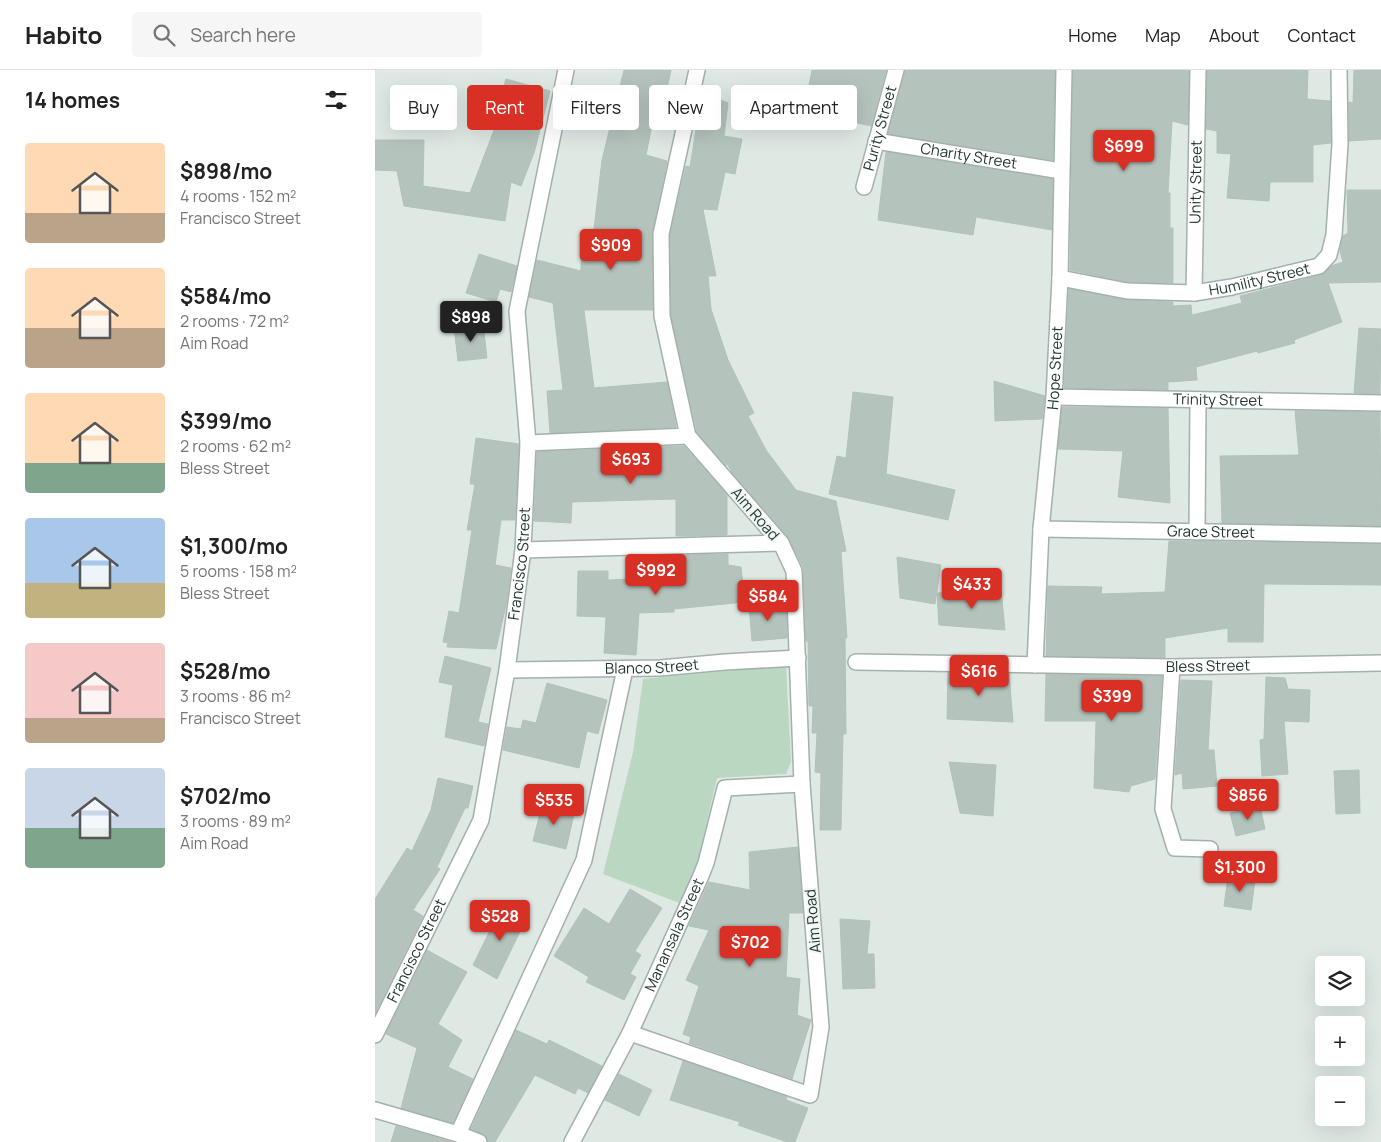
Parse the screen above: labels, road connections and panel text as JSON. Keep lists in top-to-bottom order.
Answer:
{
  "streets": {
    "street": [
      "Purity Street",
      "Charity Street",
      "Unity Street",
      "Humility Street",
      "Hope Street",
      "Trinity Street",
      "Aim Road",
      "Grace Street",
      "Francisco Street",
      "Blanco Street",
      "Bless Street",
      "Manansala Street"
    ]
  },
  "crossings": [
    ["Purity Street", "Charity Street"],
    ["Charity Street", "Hope Street"],
    ["Unity Street", "Humility Street"],
    ["Humility Street", "Hope Street"],
    ["Hope Street", "Trinity Street"],
    ["Hope Street", "Grace Street"],
    ["Hope Street", "Bless Street"],
    ["Aim Road", "Blanco Street"],
    ["Aim Road", "Manansala Street"],
    ["Francisco Street", "Blanco Street"]
  ],
  "page": {
    "header": "Habito",
    "search": "Search here",
    "nav": [
      "Home",
      "Map",
      "About",
      "Contact"
    ],
    "heading": "14 homes",
    "chip": [
      "Buy",
      "Rent",
      "Filters",
      "New",
      "Apartment"
    ],
    "list": [
      {
        "name": "$898/mo",
        "note": "4 rooms · 152 m² · Francisco Street"
      },
      {
        "name": "$584/mo",
        "note": "2 rooms · 72 m² · Aim Road"
      },
      {
        "name": "$399/mo",
        "note": "2 rooms · 62 m² · Bless Street"
      },
      {
        "name": "$1,300/mo",
        "note": "5 rooms · 158 m² · Bless Street"
      },
      {
        "name": "$528/mo",
        "note": "3 rooms · 86 m² · Francisco Street"
      },
      {
        "name": "$702/mo",
        "note": "3 rooms · 89 m² · Aim Road"
      }
    ],
    "price": [
      "$699",
      "$909",
      "$898",
      "$693",
      "$992",
      "$433",
      "$584",
      "$616",
      "$399",
      "$856",
      "$535",
      "$1,300",
      "$528",
      "$702"
    ],
    "map_buttons": ["+", "−"]
  }
}
